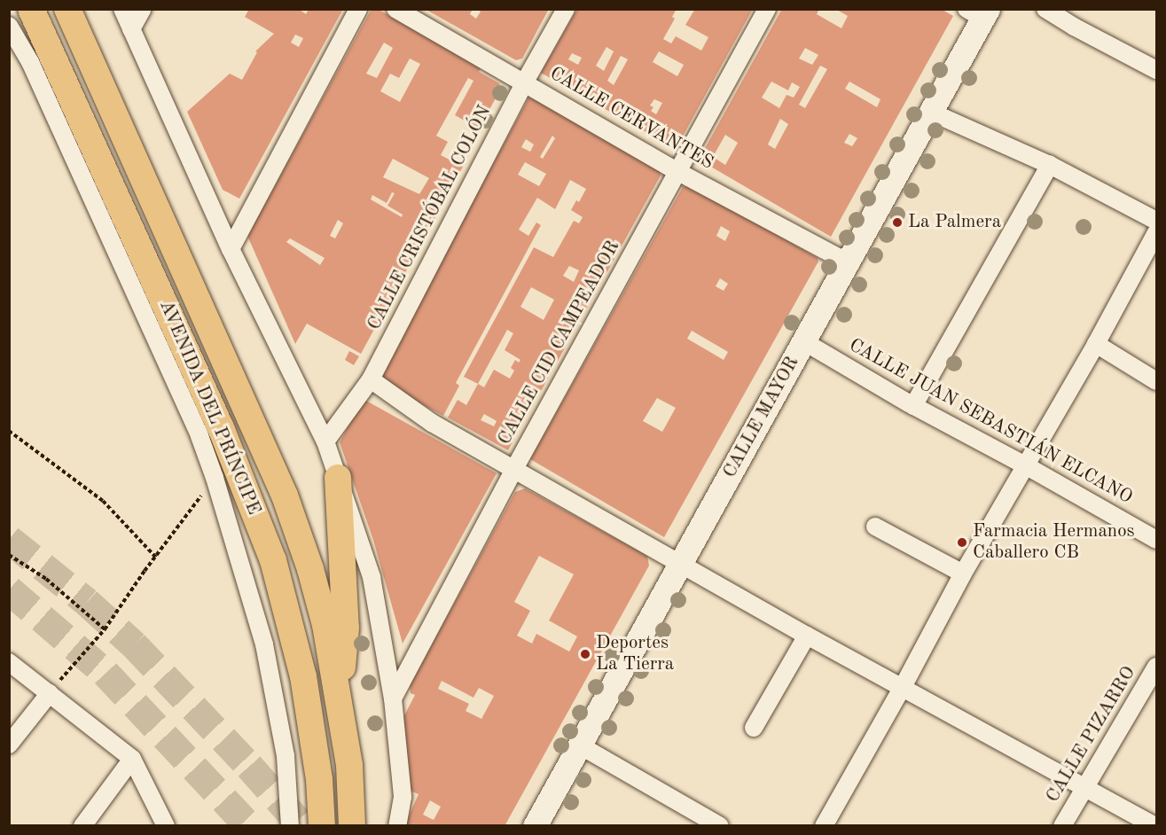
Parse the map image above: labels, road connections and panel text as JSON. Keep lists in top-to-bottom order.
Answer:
{
  "streets": {
    "main road": ["AVENIDA DEL PRÍNCIPE", "CALLE MAYOR"],
    "street": [
      "CALLE CERVANTES",
      "CALLE CRISTÓBAL COLÓN",
      "CALLE CID CAMPEADOR",
      "CALLE JUAN SEBASTIÁN ELCANO",
      "CALLE PIZARRO"
    ]
  },
  "crossings": [
    ["CALLE CERVANTES", "CALLE CRISTÓBAL COLÓN"],
    ["CALLE CERVANTES", "CALLE CID CAMPEADOR"],
    ["CALLE CERVANTES", "CALLE MAYOR"],
    ["CALLE MAYOR", "CALLE JUAN SEBASTIÁN ELCANO"]
  ],
  "places": ["La Palmera", "Farmacia Hermanos Caballero CB", "Deportes La Tierra"]
}
